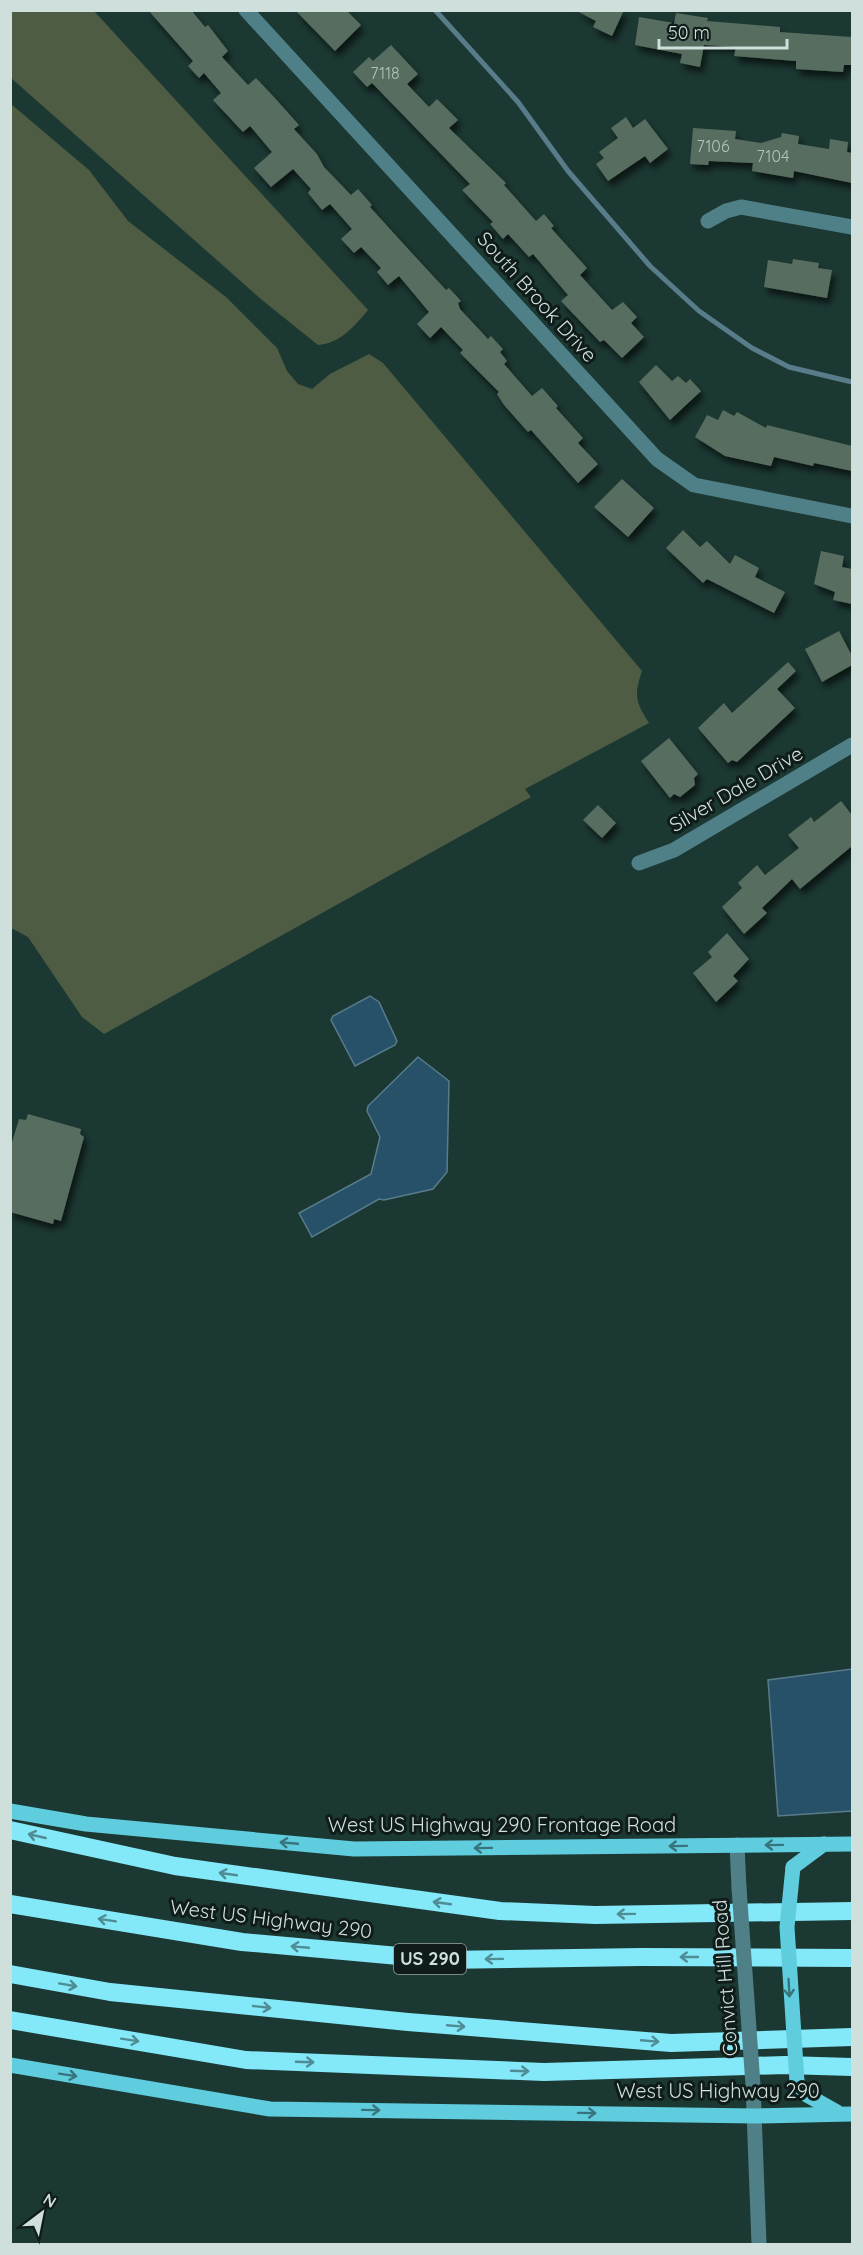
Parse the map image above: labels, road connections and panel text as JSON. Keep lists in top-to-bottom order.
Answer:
{
  "streets": {
    "highway": ["West US Highway 290", "US 290"],
    "main road": ["West US Highway 290 Frontage Road"],
    "street": ["South Brook Drive", "Silver Dale Drive", "Convict Hill Road"]
  },
  "crossings": [
    ["West US Highway 290 Frontage Road", "Convict Hill Road"],
    ["West US Highway 290", "Convict Hill Road"]
  ],
  "one_way": ["West US Highway 290 Frontage Road"],
  "house_numbers": ["7118", "7106", "7104"],
  "scale_bar": "50 m",
  "north": "top right"
}
